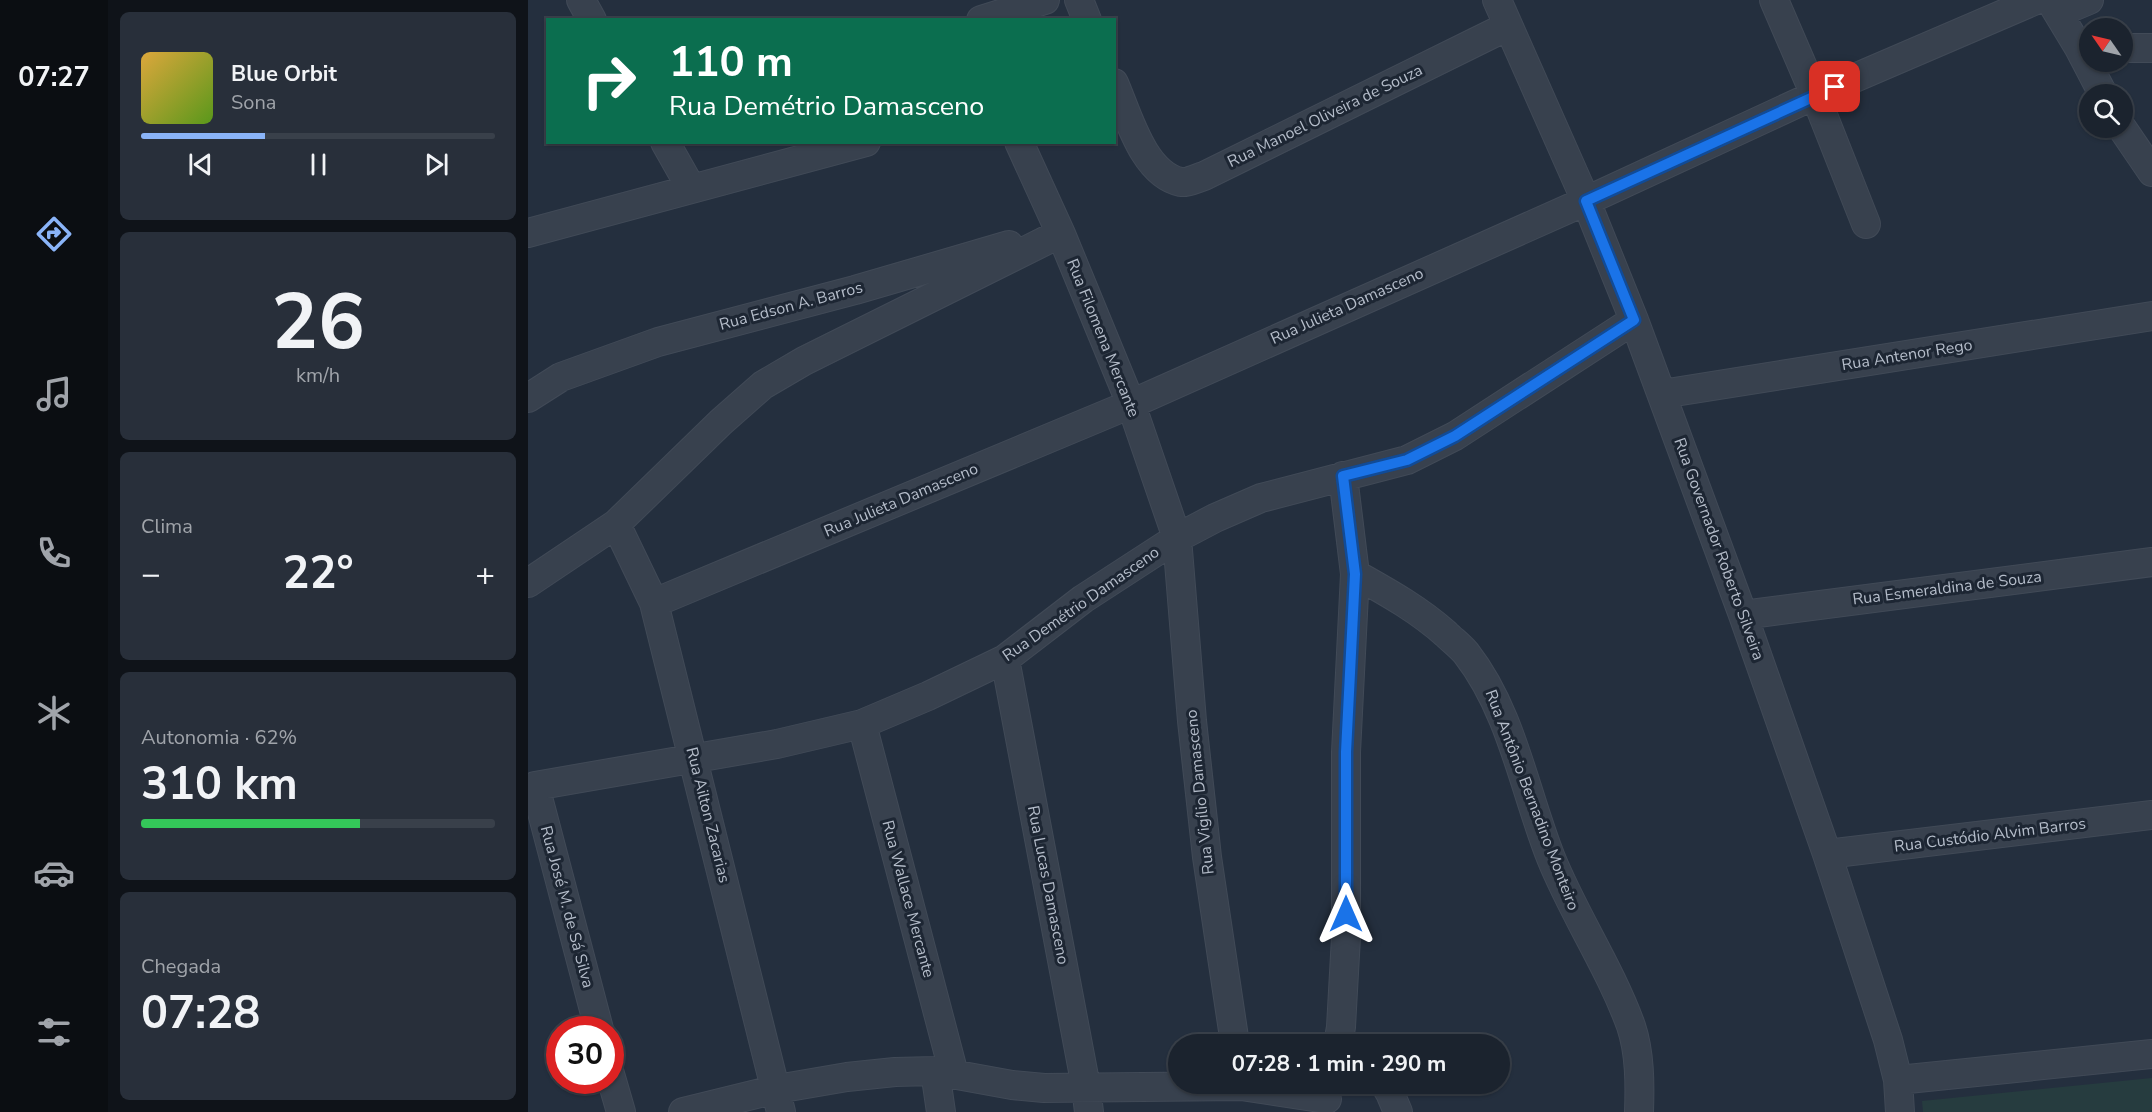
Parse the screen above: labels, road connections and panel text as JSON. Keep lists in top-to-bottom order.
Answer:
{
  "streets": {
    "street": [
      "Rua Manoel Oliveira de Souza",
      "Rua Edson A. Barros",
      "Rua Julieta Damasceno",
      "Rua Filomena Mercante",
      "Rua Antenor Rego",
      "Rua Governador Roberto Silveira",
      "Rua Esmeraldina de Souza",
      "Rua Demétrio Damasceno",
      "Rua Vigílio Damasceno",
      "Rua Antônio Bernadino Monteiro",
      "Rua Ailton Zacarias",
      "Rua Custódio Alvim Barros",
      "Rua Lucas Damasceno",
      "Rua Wallace Mercante",
      "Rua José M. de Sá Silva"
    ]
  },
  "crossings": [
    ["Rua Manoel Oliveira de Souza", "Rua Governador Roberto Silveira"],
    ["Rua Edson A. Barros", "Rua Filomena Mercante"],
    ["Rua Julieta Damasceno", "Rua Filomena Mercante"],
    ["Rua Julieta Damasceno", "Rua Governador Roberto Silveira"],
    ["Rua Julieta Damasceno", "Rua Ailton Zacarias"],
    ["Rua Filomena Mercante", "Rua Demétrio Damasceno"],
    ["Rua Filomena Mercante", "Rua Vigílio Damasceno"],
    ["Rua Antenor Rego", "Rua Governador Roberto Silveira"],
    ["Rua Governador Roberto Silveira", "Rua Esmeraldina de Souza"],
    ["Rua Governador Roberto Silveira", "Rua Demétrio Damasceno"],
    ["Rua Governador Roberto Silveira", "Rua Custódio Alvim Barros"],
    ["Rua Demétrio Damasceno", "Rua Vigílio Damasceno"],
    ["Rua Demétrio Damasceno", "Rua Ailton Zacarias"],
    ["Rua Demétrio Damasceno", "Rua Lucas Damasceno"],
    ["Rua Demétrio Damasceno", "Rua Wallace Mercante"],
    ["Rua Demétrio Damasceno", "Rua José M. de Sá Silva"]
  ],
  "north": "top left",
  "page": {
    "tabs": "07:27",
    "turn": ["110 m", "Rua Demétrio Damasceno"],
    "song": ["Blue Orbit", "Sona"],
    "tile": [
      ["26", "km/h"],
      "Clima",
      ["Autonomia · 62%", "310 km"],
      ["Chegada", "07:28"]
    ],
    "heat": ["−", "22°", "+"],
    "limit": "30",
    "trip": "07:28 · 1 min · 290 m"
  }
}
